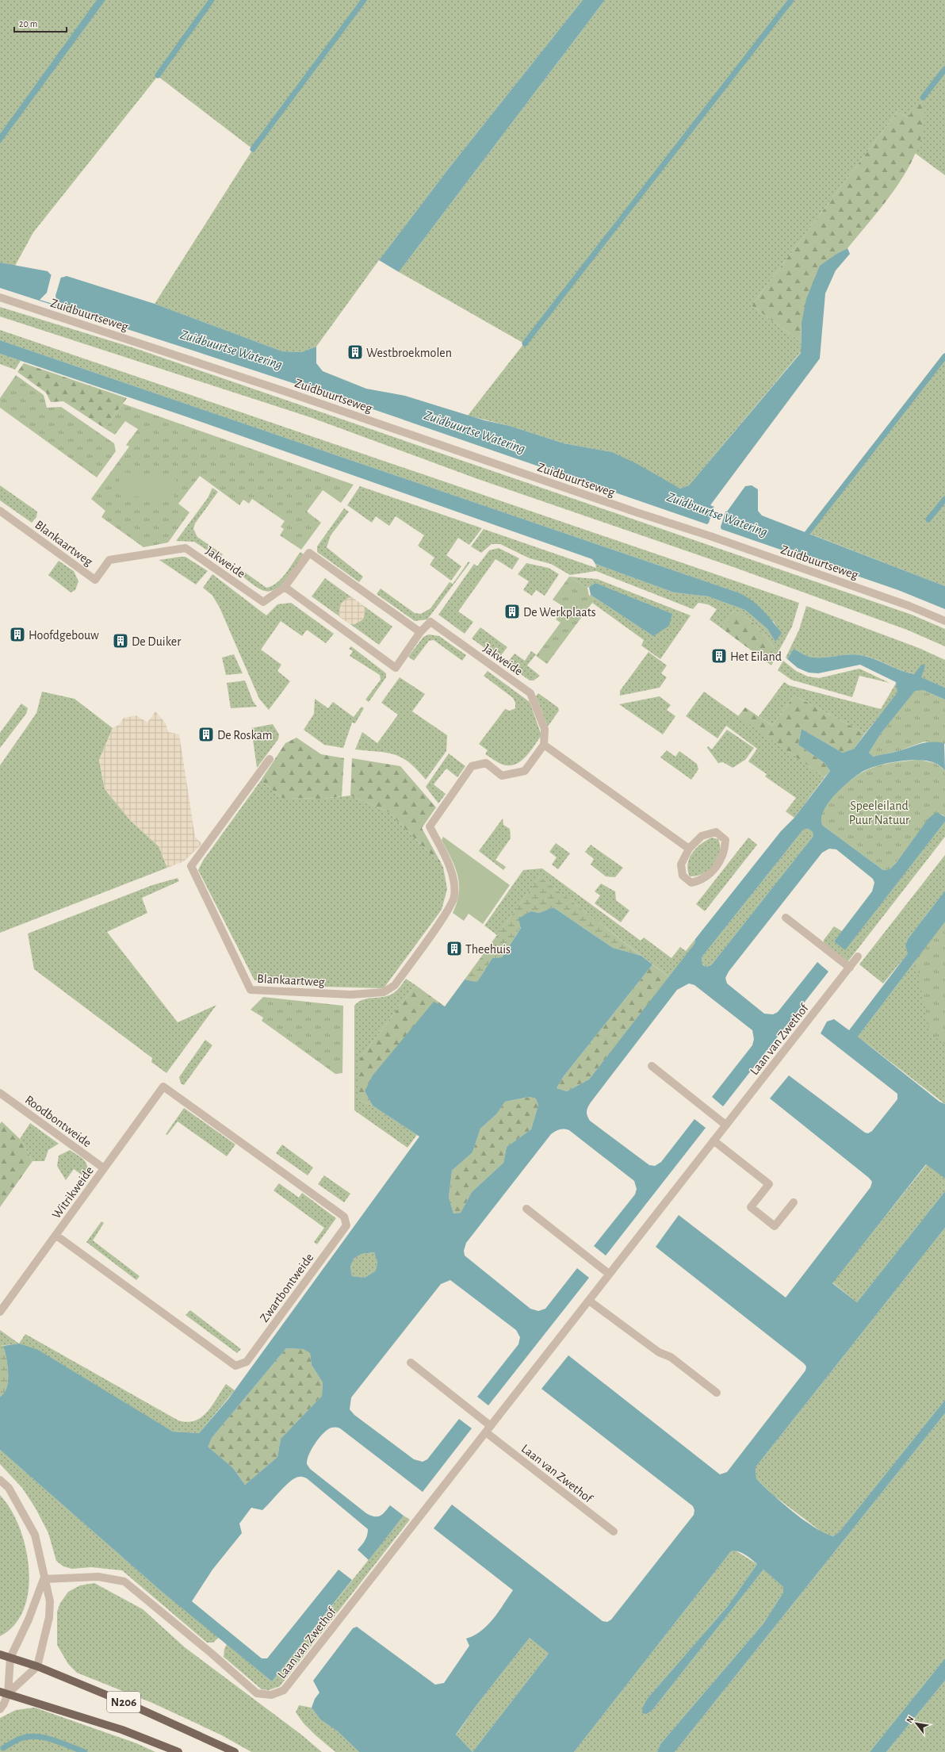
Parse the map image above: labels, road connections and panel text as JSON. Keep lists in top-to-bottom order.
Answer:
{
  "streets": {
    "main road": ["N206"],
    "street": [
      "Zuidbuurtseweg",
      "Blankaartweg",
      "Jakweide",
      "Laan van Zwethof",
      "Roodbontweide",
      "Witrikweide",
      "Zwartbontweide"
    ]
  },
  "crossings": [
    ["Blankaartweg", "Jakweide"],
    ["Roodbontweide", "Witrikweide"],
    ["Witrikweide", "Zwartbontweide"]
  ],
  "water": ["Zuidbuurtse Watering"],
  "parks": ["Speeleiland Puur Natuur"],
  "places": {
    "building": [
      "Westbroekmolen",
      "De Werkplaats",
      "Hoofdgebouw",
      "De Duiker",
      "Het Eiland",
      "De Roskam",
      "Theehuis"
    ]
  },
  "scale_bar": "20 m",
  "north": "top left"
}
